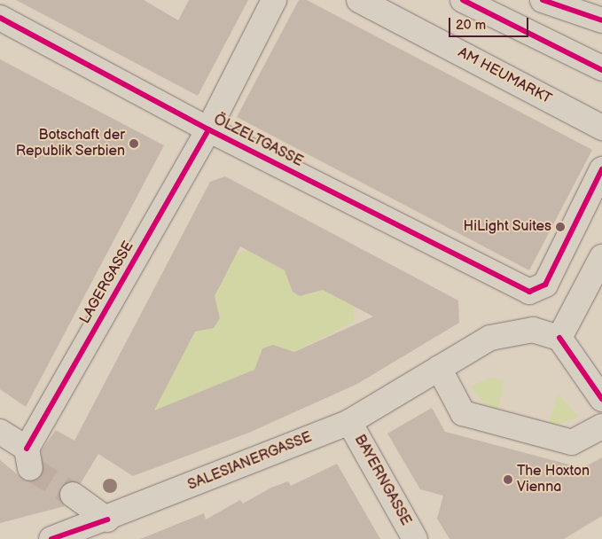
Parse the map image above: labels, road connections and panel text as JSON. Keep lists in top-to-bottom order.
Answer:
{
  "streets": {
    "street": [
      "AM HEUMARKT",
      "ÖLZELTGASSE",
      "LAGERGASSE",
      "SALESIANERGASSE",
      "BAYERNGASSE"
    ]
  },
  "crossings": [
    ["ÖLZELTGASSE", "LAGERGASSE"],
    ["SALESIANERGASSE", "BAYERNGASSE"]
  ],
  "places": ["Botschaft der Republik Serbien", "HiLight Suites", "The Hoxton Vienna"],
  "scale_bar": "20 m"
}
